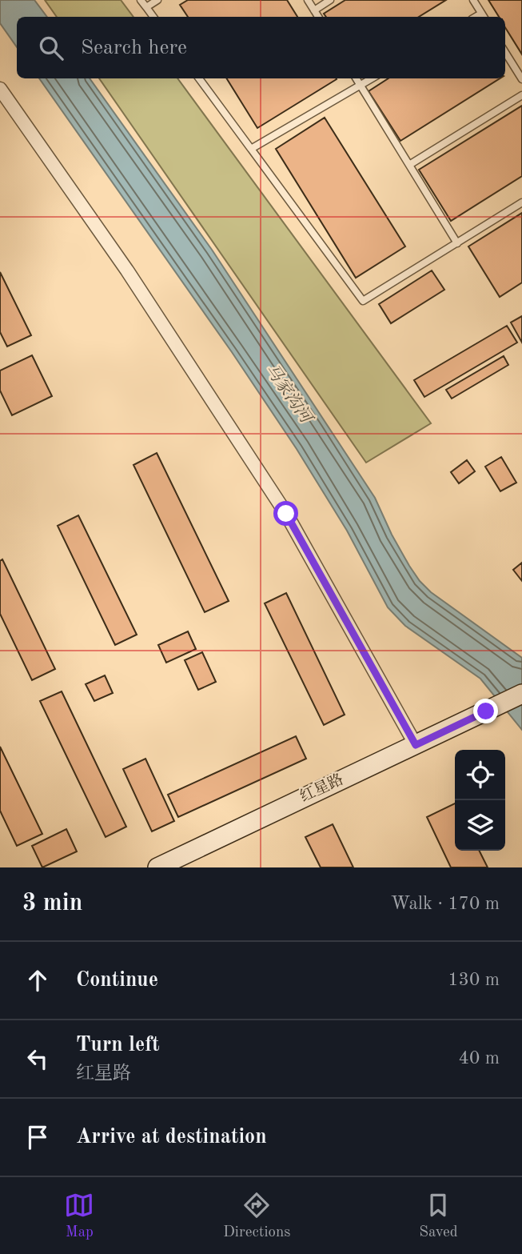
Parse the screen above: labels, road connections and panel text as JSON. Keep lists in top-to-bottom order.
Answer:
{
  "streets": {
    "main road": ["红星路"]
  },
  "water": ["马家沟河"],
  "page": {
    "search": "Search here",
    "heading": ["3 min", "Walk · 170 m"],
    "list": [
      ["Continue", "130 m"],
      ["Turn left", "红星路", "40 m"],
      "Arrive at destination"
    ],
    "nav": ["Map", "Directions", "Saved"]
  }
}
